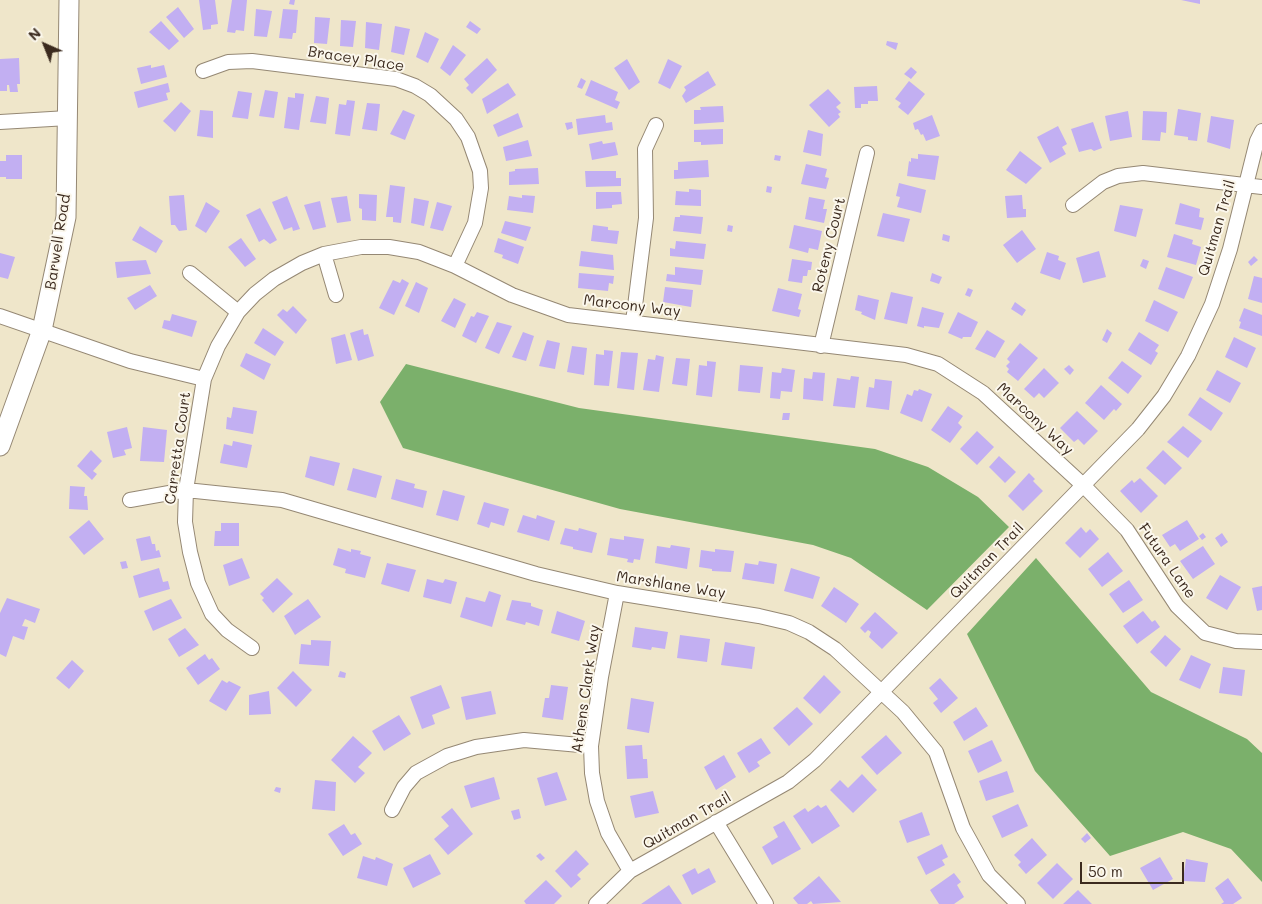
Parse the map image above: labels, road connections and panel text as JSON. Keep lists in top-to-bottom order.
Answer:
{
  "streets": {
    "street": [
      "Bracey Place",
      "Quitman Trail",
      "Barwell Road",
      "Roteny Court",
      "Marcony Way",
      "Carretta Court",
      "Futura Lane",
      "Marshlane Way",
      "Athens Clark Way"
    ]
  },
  "crossings": [
    ["Bracey Place", "Marcony Way"],
    ["Quitman Trail", "Marcony Way"],
    ["Quitman Trail", "Futura Lane"],
    ["Quitman Trail", "Marshlane Way"],
    ["Quitman Trail", "Athens Clark Way"],
    ["Roteny Court", "Marcony Way"],
    ["Marcony Way", "Carretta Court"],
    ["Marcony Way", "Futura Lane"],
    ["Carretta Court", "Marshlane Way"],
    ["Marshlane Way", "Athens Clark Way"]
  ],
  "scale_bar": "50 m",
  "north": "top left"
}
